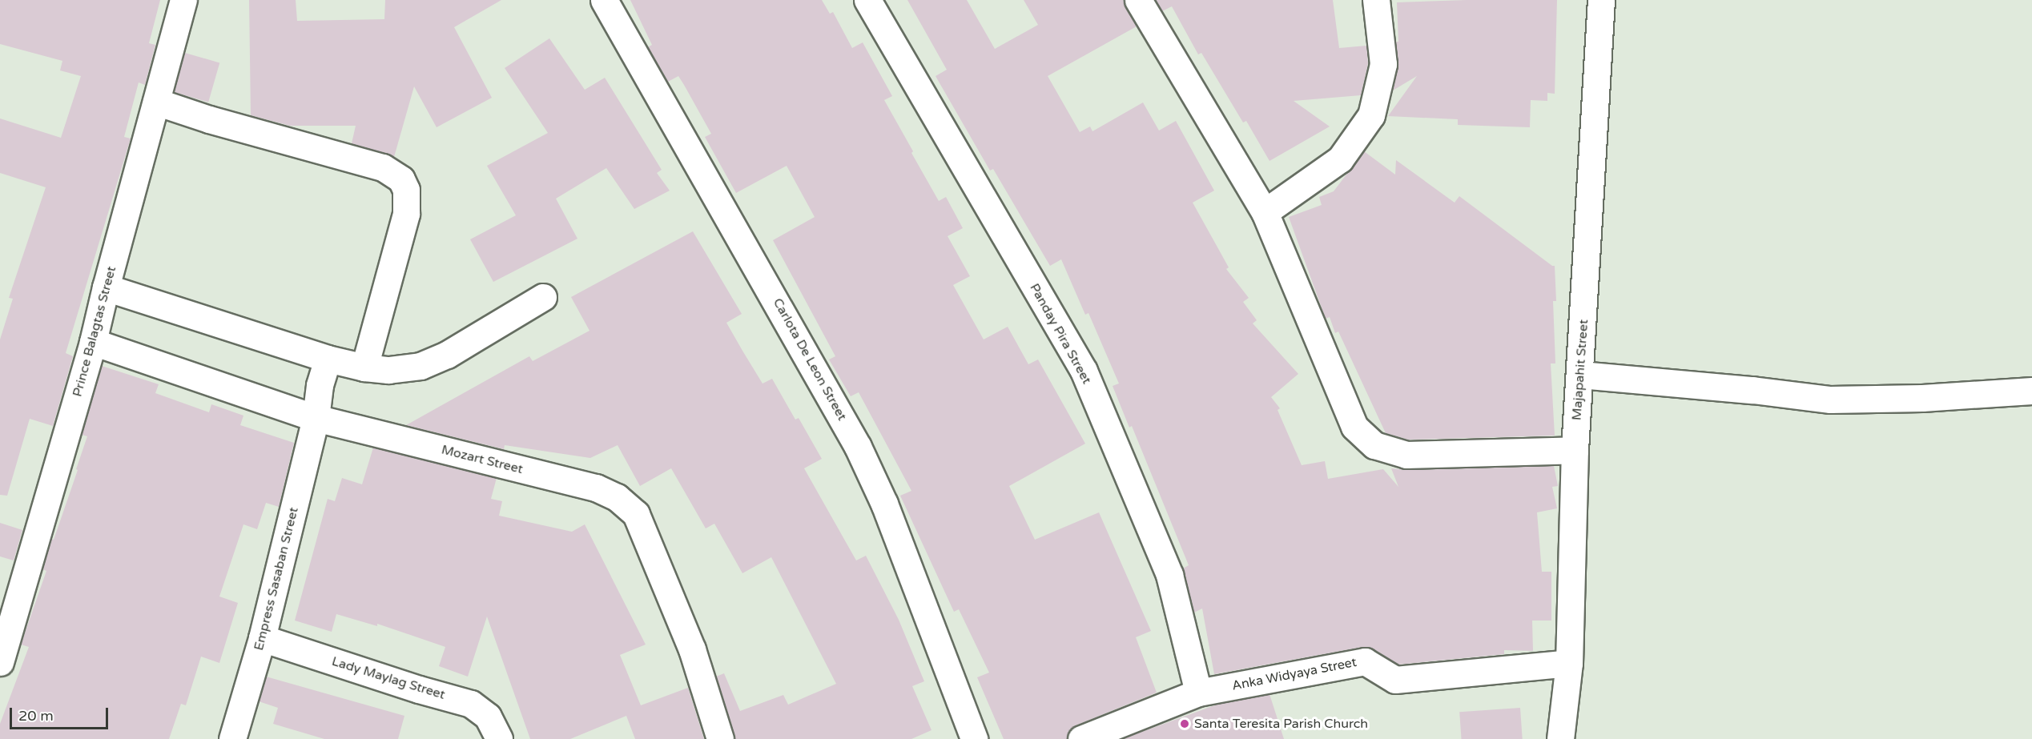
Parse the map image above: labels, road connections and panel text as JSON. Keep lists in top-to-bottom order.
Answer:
{
  "streets": {
    "street": [
      "Prince Balagtas Street",
      "Panday Pira Street",
      "Carlota De Leon Street",
      "Majapahit Street",
      "Mozart Street",
      "Empress Sasaban Street",
      "Anka Widyaya Street",
      "Lady Maylag Street"
    ]
  },
  "crossings": [
    ["Prince Balagtas Street", "Mozart Street"],
    ["Panday Pira Street", "Anka Widyaya Street"],
    ["Majapahit Street", "Anka Widyaya Street"],
    ["Mozart Street", "Empress Sasaban Street"],
    ["Empress Sasaban Street", "Lady Maylag Street"]
  ],
  "places": ["Santa Teresita Parish Church"],
  "scale_bar": "20 m"
}
